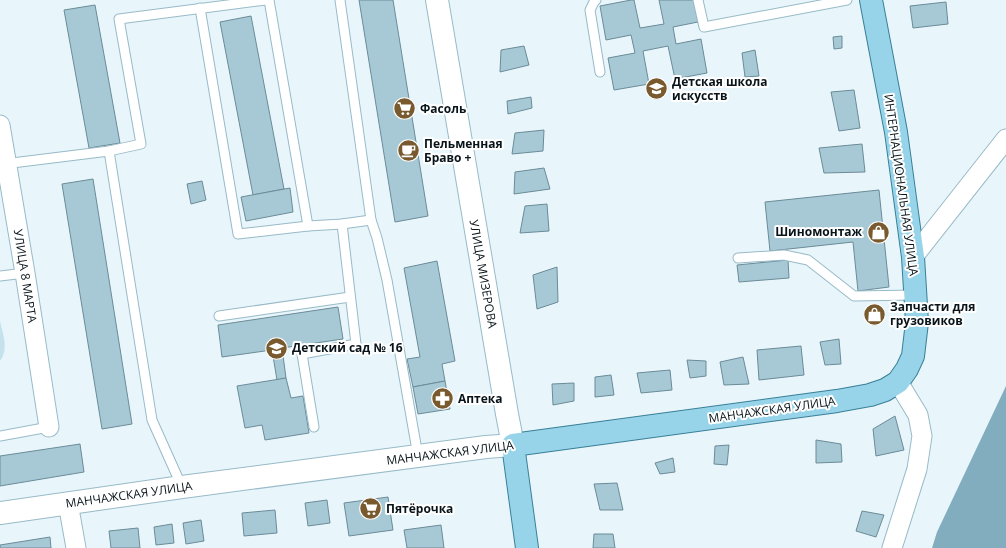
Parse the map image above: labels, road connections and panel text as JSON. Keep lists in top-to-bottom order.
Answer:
{
  "streets": {
    "main road": ["ИНТЕРНАЦИОНАЛЬНАЯ УЛИЦА", "УЛИЦА МИЗЕРОВА", "МАНЧАЖСКАЯ УЛИЦА"],
    "street": ["УЛИЦА 8 МАРТА"]
  },
  "crossings": [
    ["ИНТЕРНАЦИОНАЛЬНАЯ УЛИЦА", "МАНЧАЖСКАЯ УЛИЦА"],
    ["УЛИЦА МИЗЕРОВА", "МАНЧАЖСКАЯ УЛИЦА"]
  ],
  "places": {
    "school or university": ["Детская школа искусств", "Детский сад № 16"],
    "supermarket": ["Фасоль", "Пятёрочка"],
    "cafe": ["Пельменная Браво +"],
    "shop": ["Шиномонтаж", "Запчасти для грузовиков"],
    "pharmacy": ["Аптека"]
  }
}
